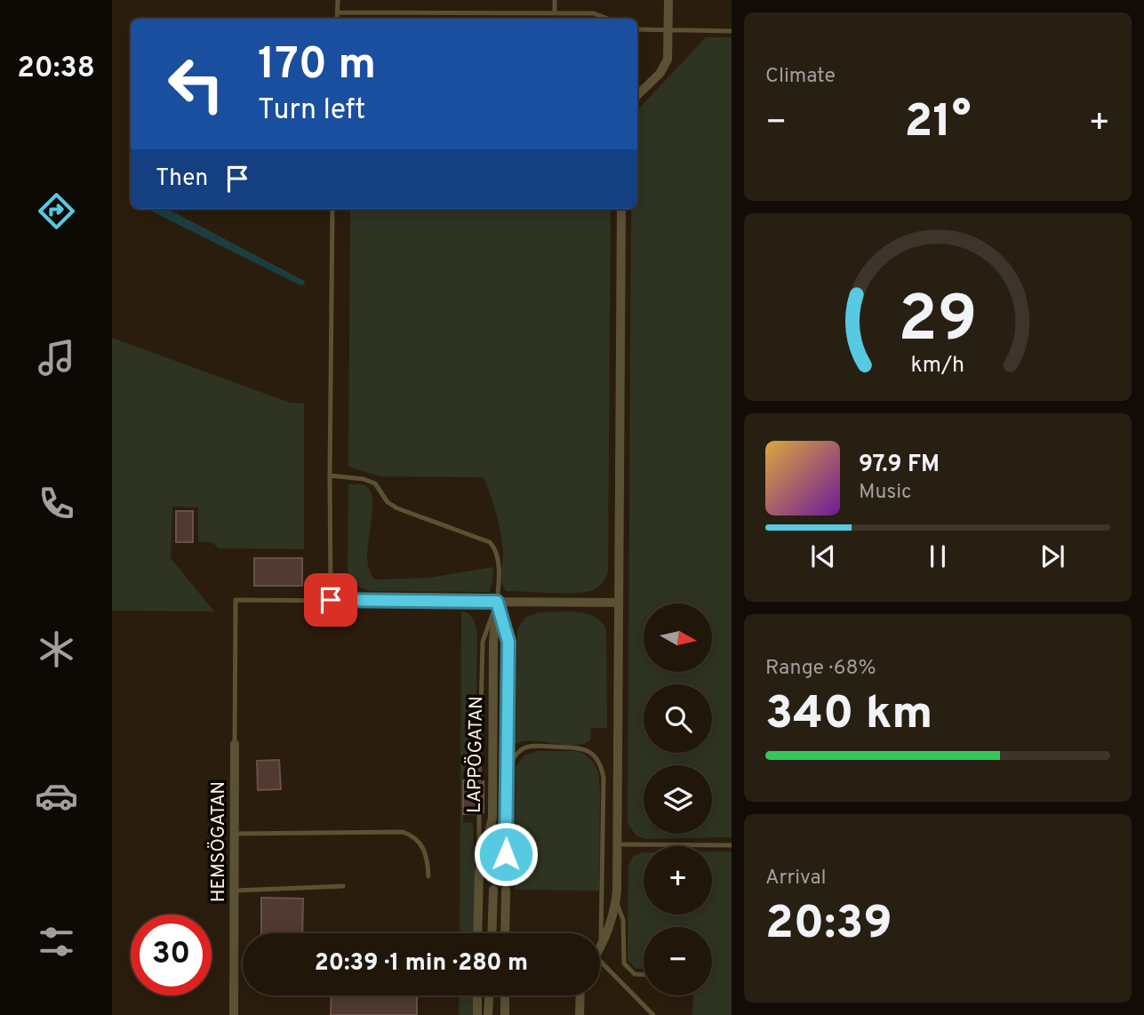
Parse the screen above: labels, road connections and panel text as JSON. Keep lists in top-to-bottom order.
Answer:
{
  "streets": {
    "street": ["LAPPÖGATAN", "HEMSÖGATAN"]
  },
  "north": "right",
  "page": {
    "tabs": "20:38",
    "tile": [
      "Climate",
      ["Range · 68%", "340 km"],
      ["Arrival", "20:39"]
    ],
    "turn": ["170 m", "Turn left"],
    "heat": ["−", "21°", "+"],
    "then": "Then",
    "song": ["97.9 FM", "Music"],
    "map_buttons": ["+", "−"],
    "limit": "30",
    "trip": "20:39 · 1 min · 280 m",
    "gauge": ["29", "km/h"]
  }
}
